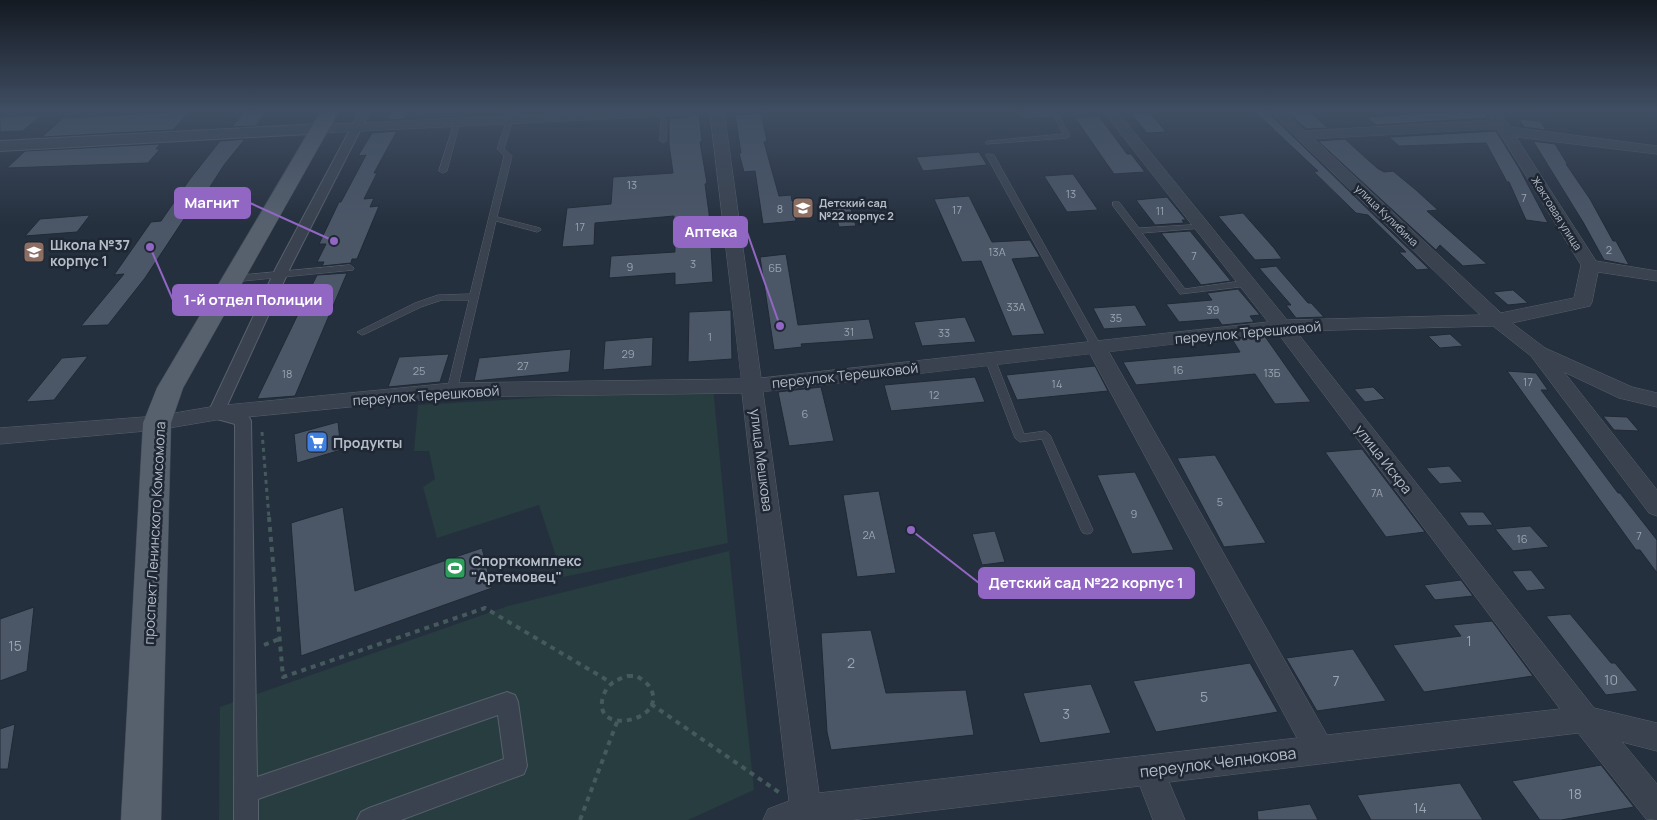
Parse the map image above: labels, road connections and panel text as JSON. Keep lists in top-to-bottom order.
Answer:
{
  "streets": {
    "main road": ["проспект Ленинского Комсомола"],
    "street": [
      "Жактовая улица",
      "улица Кулибина",
      "переулок Терешковой",
      "улица Искра",
      "улица Мешкова",
      "переулок Челнокова"
    ]
  },
  "crossings": [
    ["Жактовая улица", "переулок Терешковой"],
    ["улица Кулибина", "переулок Терешковой"],
    ["переулок Терешковой", "улица Искра"],
    ["переулок Терешковой", "улица Мешкова"],
    ["переулок Терешковой", "проспект Ленинского Комсомола"],
    ["улица Искра", "переулок Челнокова"],
    ["улица Мешкова", "переулок Челнокова"]
  ],
  "places": {
    "school or university": ["Детский сад №22 корпус 2", "Школа №37 корпус 1"],
    "other": [
      "Магнит",
      "1-й отдел Полиции",
      "Аптека",
      "Детский сад №22 корпус 1"
    ],
    "supermarket": ["Продукты"],
    "sports": ["Спорткомплекс \"Артемовец\""]
  },
  "house_numbers": [
    "13",
    "13",
    "7",
    "8",
    "17",
    "11",
    "17",
    "2",
    "13А",
    "7",
    "3",
    "9",
    "6Б",
    "33А",
    "39",
    "35",
    "31",
    "33",
    "1",
    "29",
    "27",
    "16",
    "25",
    "13Б",
    "18",
    "17",
    "14",
    "12",
    "6",
    "7А",
    "5",
    "9",
    "2А",
    "7",
    "16",
    "1",
    "15",
    "2",
    "10",
    "7",
    "5",
    "3",
    "18",
    "14"
  ]
}
